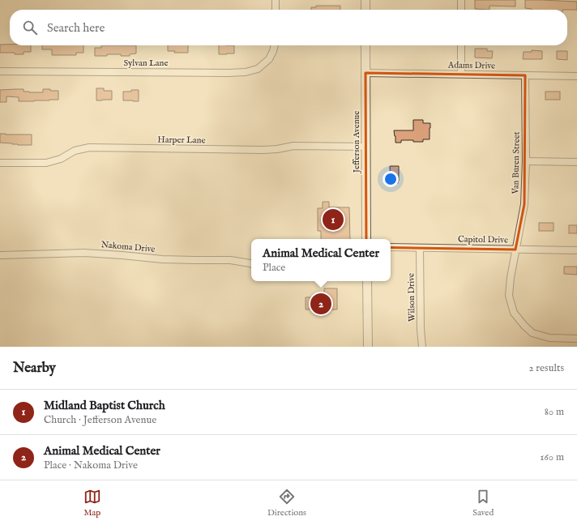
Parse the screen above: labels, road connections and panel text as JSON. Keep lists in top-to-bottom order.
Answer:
{
  "streets": {
    "street": [
      "Sylvan Lane",
      "Adams Drive",
      "Harper Lane",
      "Jefferson Avenue",
      "Van Buren Street",
      "Capitol Drive",
      "Nakoma Drive",
      "Wilson Drive"
    ]
  },
  "crossings": [
    ["Adams Drive", "Jefferson Avenue"],
    ["Adams Drive", "Van Buren Street"],
    ["Harper Lane", "Jefferson Avenue"],
    ["Van Buren Street", "Capitol Drive"],
    ["Capitol Drive", "Wilson Drive"]
  ],
  "page": {
    "search": "Search here",
    "pins": ["1", "2"],
    "popup": ["Animal Medical Center", "Place"],
    "heading": ["Nearby", "2 results"],
    "list": [
      {
        "mark": "1",
        "name": "Midland Baptist Church",
        "note": "Church · Jefferson Avenue",
        "value": "80 m"
      },
      {
        "mark": "2",
        "name": "Animal Medical Center",
        "note": "Place · Nakoma Drive",
        "value": "160 m"
      }
    ],
    "nav": ["Map", "Directions", "Saved"]
  }
}
